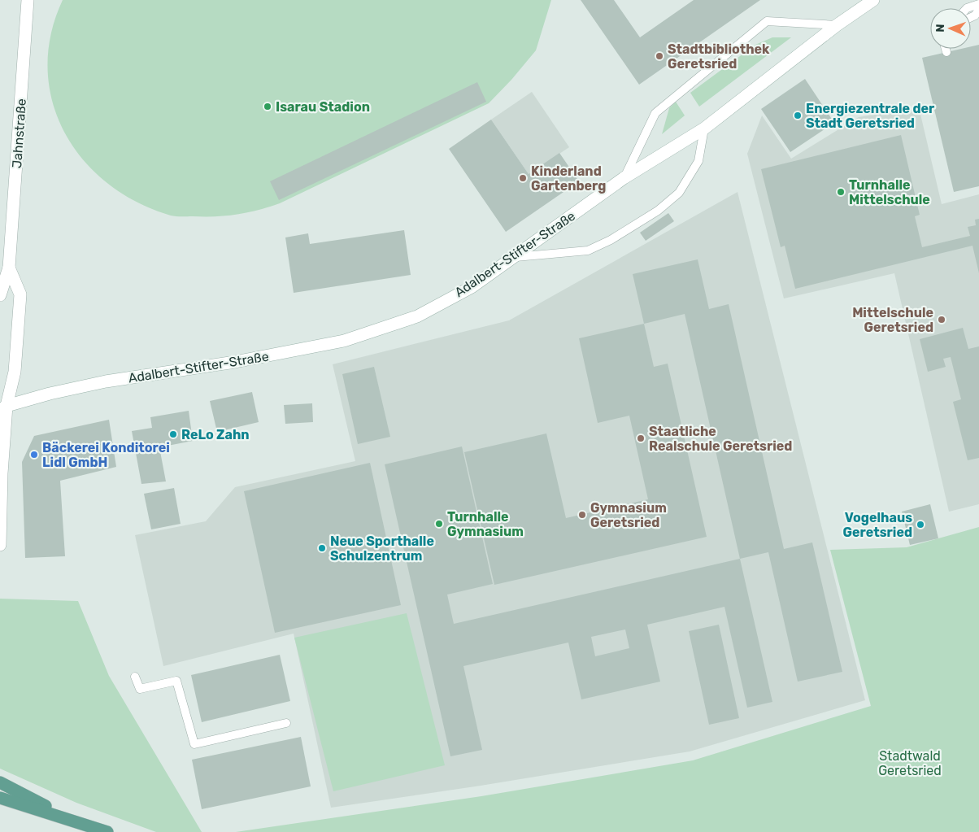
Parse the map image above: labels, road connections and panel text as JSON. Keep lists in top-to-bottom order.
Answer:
{
  "streets": {
    "street": ["Jahnstraße", "Adalbert-Stifter-Straße"]
  },
  "crossings": [
    ["Jahnstraße", "Adalbert-Stifter-Straße"]
  ],
  "parks": ["Stadtwald Geretsried"],
  "places": [
    "Stadtbibliothek Geretsried",
    "Isarau Stadion",
    "Energiezentrale der Stadt Geretsried",
    "Kinderland Gartenberg",
    "Turnhalle Mittelschule",
    "Mittelschule Geretsried",
    "ReLo Zahn",
    "Staatliche Realschule Geretsried",
    "Bäckerei Konditorei Lidl GmbH",
    "Gymnasium Geretsried",
    "Turnhalle Gymnasium",
    "Vogelhaus Geretsried",
    "Neue Sporthalle Schulzentrum"
  ],
  "north": "left"
}
